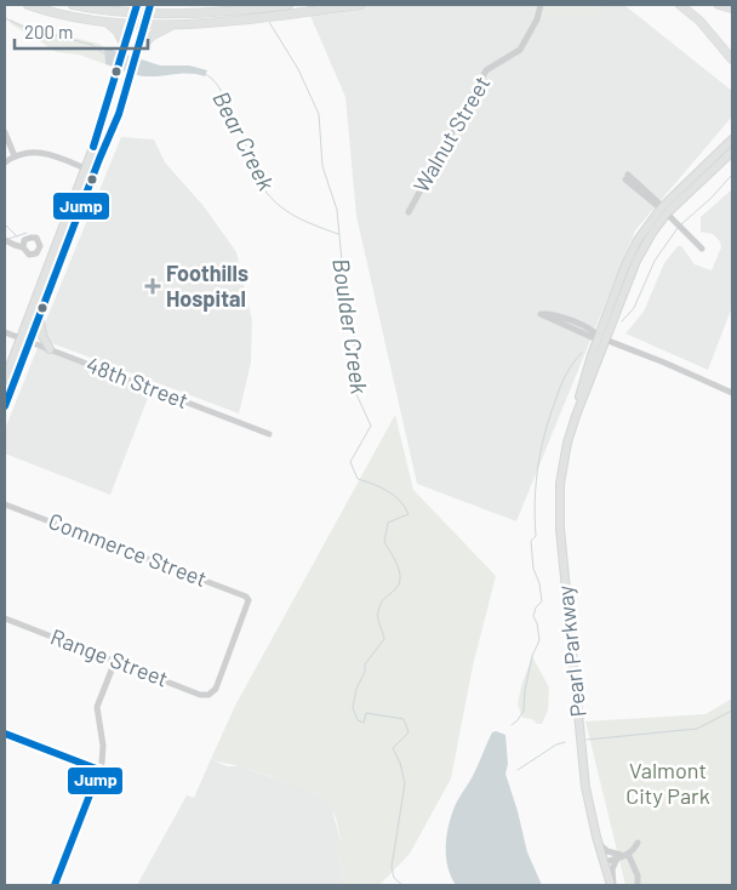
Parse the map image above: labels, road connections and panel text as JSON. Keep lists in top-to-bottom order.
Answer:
{
  "streets": {
    "main road": ["Pearl Parkway"],
    "street": [
      "Walnut Street",
      "48th Street",
      "Commerce Street",
      "Range Street"
    ]
  },
  "crossings": [
    ["Commerce Street", "Range Street"]
  ],
  "water": ["Bear Creek", "Boulder Creek"],
  "parks": ["Valmont City Park"],
  "places": {
    "health": ["Foothills Hospital"]
  },
  "lines": ["transit line Jump"],
  "scale_bar": "200 m"
}
